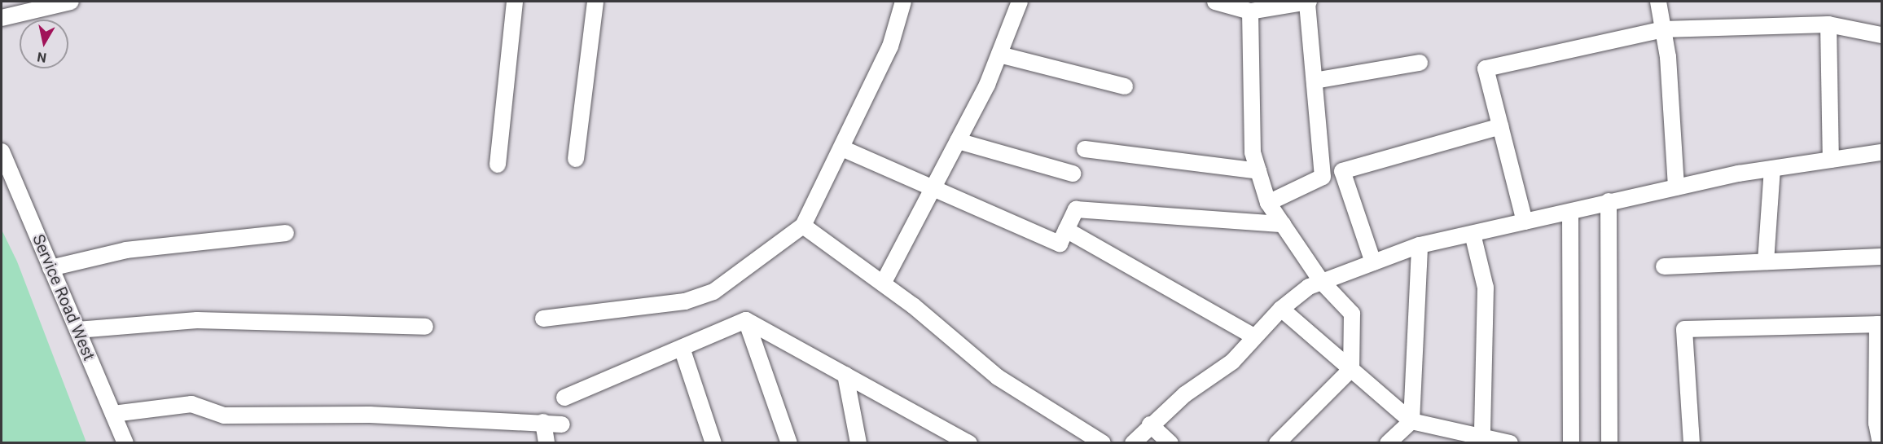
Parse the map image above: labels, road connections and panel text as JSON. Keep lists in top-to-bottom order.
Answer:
{
  "streets": {
    "street": ["Service Road West"]
  },
  "north": "bottom"
}
